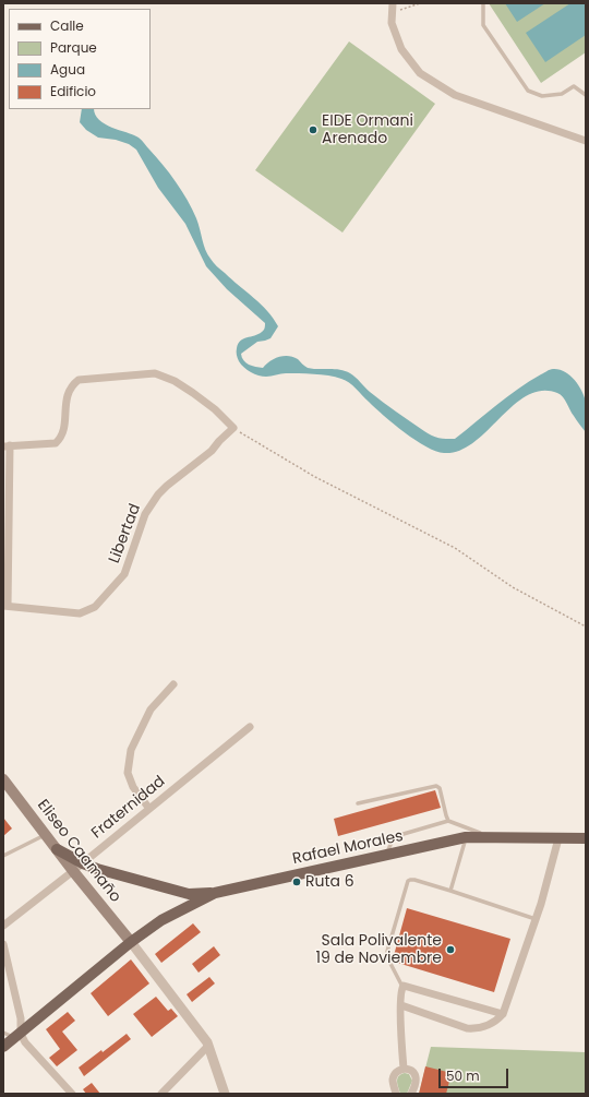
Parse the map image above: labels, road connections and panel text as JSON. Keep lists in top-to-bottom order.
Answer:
{
  "streets": {
    "main road": ["Rafael Morales", "Eliseo Caamaño"],
    "street": ["Libertad", "Fraternidad"]
  },
  "crossings": [
    ["Fraternidad", "Eliseo Caamaño"],
    ["Rafael Morales", "Eliseo Caamaño"]
  ],
  "places": ["EIDE Ormani Arenado", "Ruta 6", "Sala Polivalente 19 de Noviembre"],
  "legend": [
    "Calle",
    "Parque",
    "Agua",
    "Edificio"
  ],
  "scale_bar": "50 m"
}
